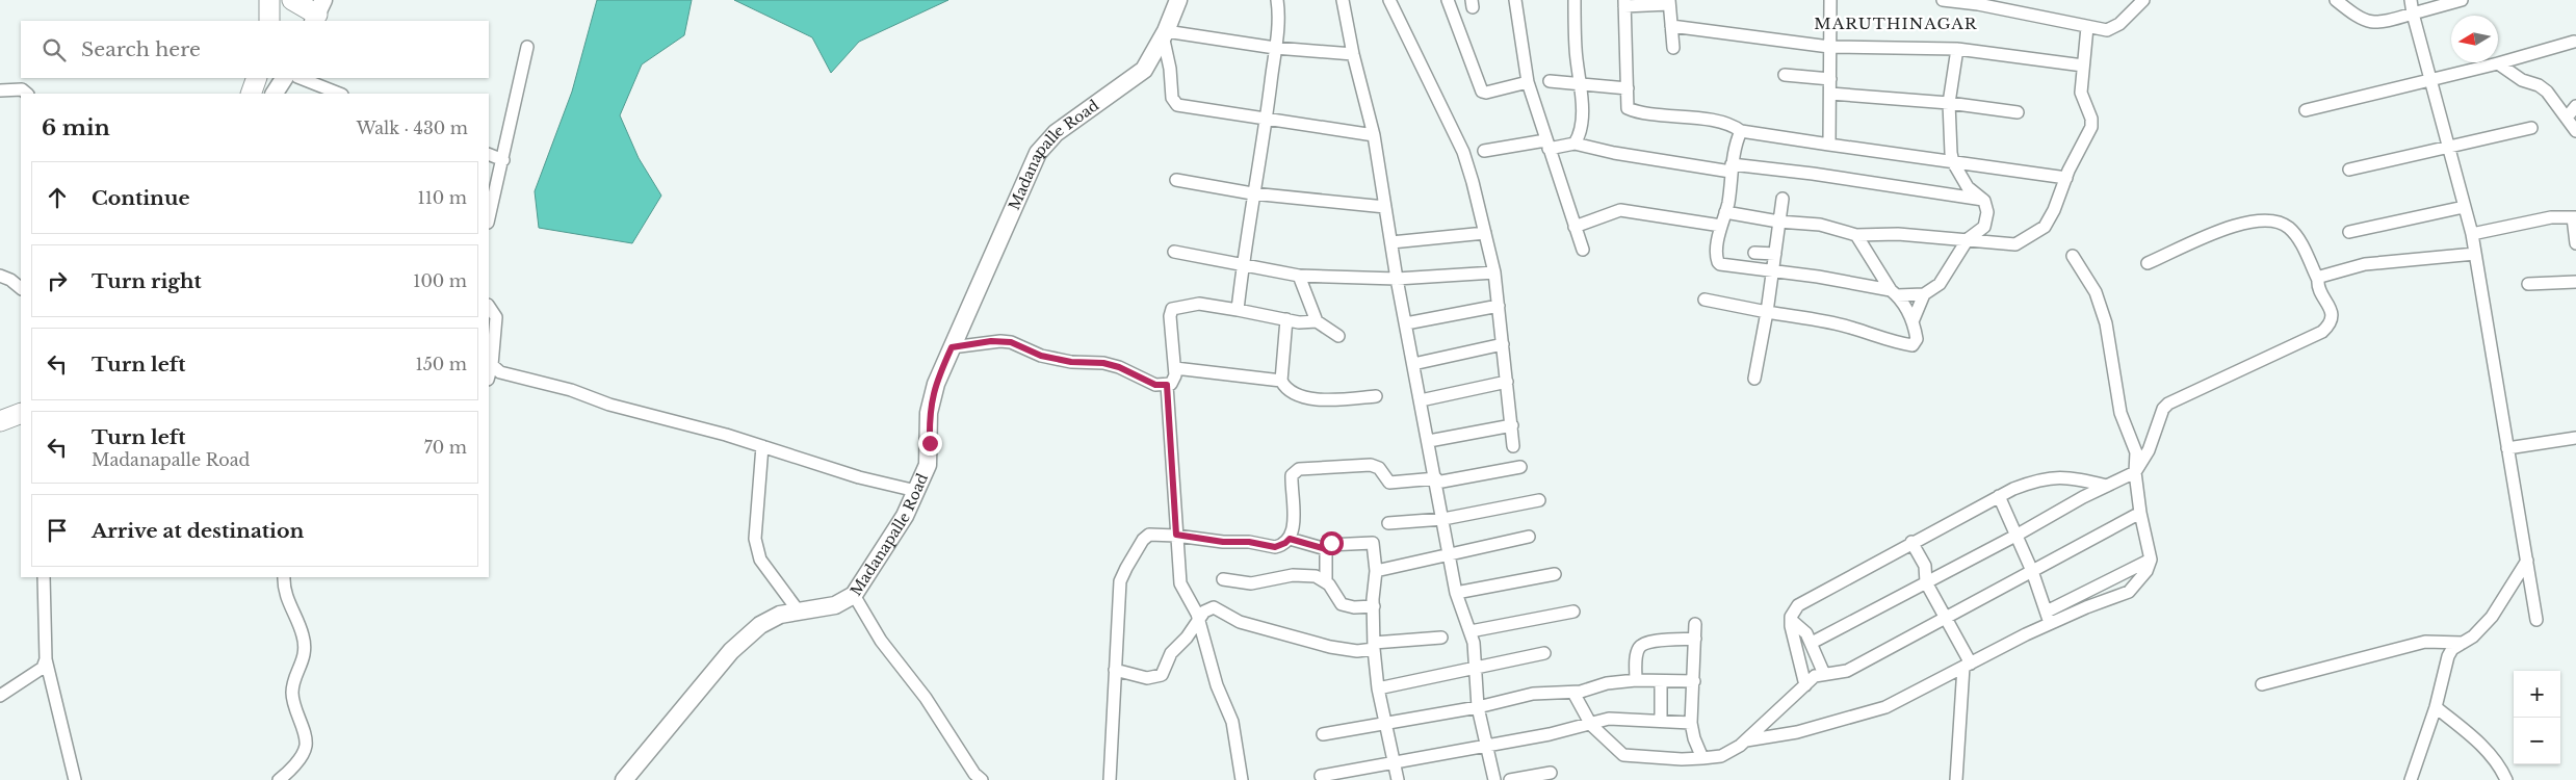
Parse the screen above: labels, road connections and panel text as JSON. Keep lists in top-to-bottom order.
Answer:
{
  "streets": {
    "main road": ["Madanapalle Road"]
  },
  "districts": ["MARUTHINAGAR"],
  "north": "left",
  "page": {
    "search": "Search here",
    "heading": ["6 min", "Walk · 430 m"],
    "list": [
      ["Continue", "110 m"],
      ["Turn right", "100 m"],
      ["Turn left", "150 m"],
      ["Turn left", "Madanapalle Road", "70 m"],
      "Arrive at destination"
    ],
    "map_buttons": ["+", "−"]
  }
}
